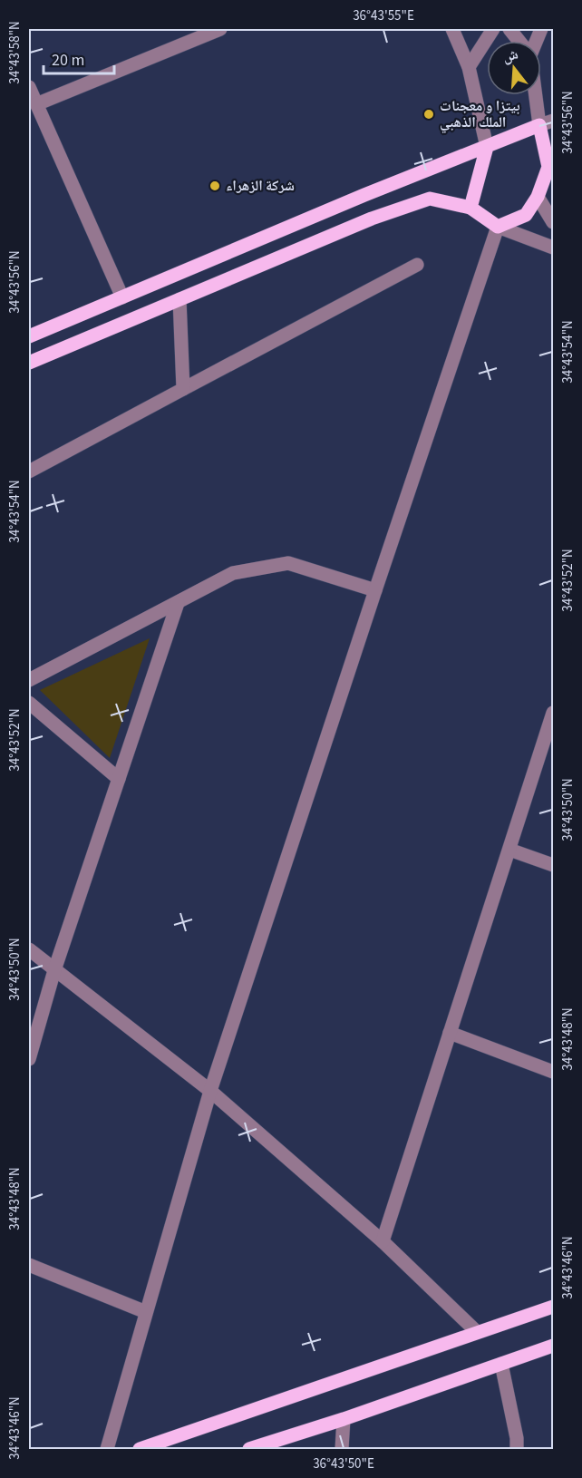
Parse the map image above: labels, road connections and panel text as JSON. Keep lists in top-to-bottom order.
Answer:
{
  "places": ["بيتزا و معجنات الملك الذهبي", "شركة الزهراء"],
  "scale_bar": "20 m",
  "north": "top",
  "coordinates": [
    "36°43'55\"E",
    "34°43'58\"N",
    "34°43'56\"N",
    "34°43'54\"N",
    "34°43'52\"N",
    "34°43'50\"N",
    "34°43'48\"N",
    "34°43'46\"N",
    "36°43'50\"E"
  ]
}
